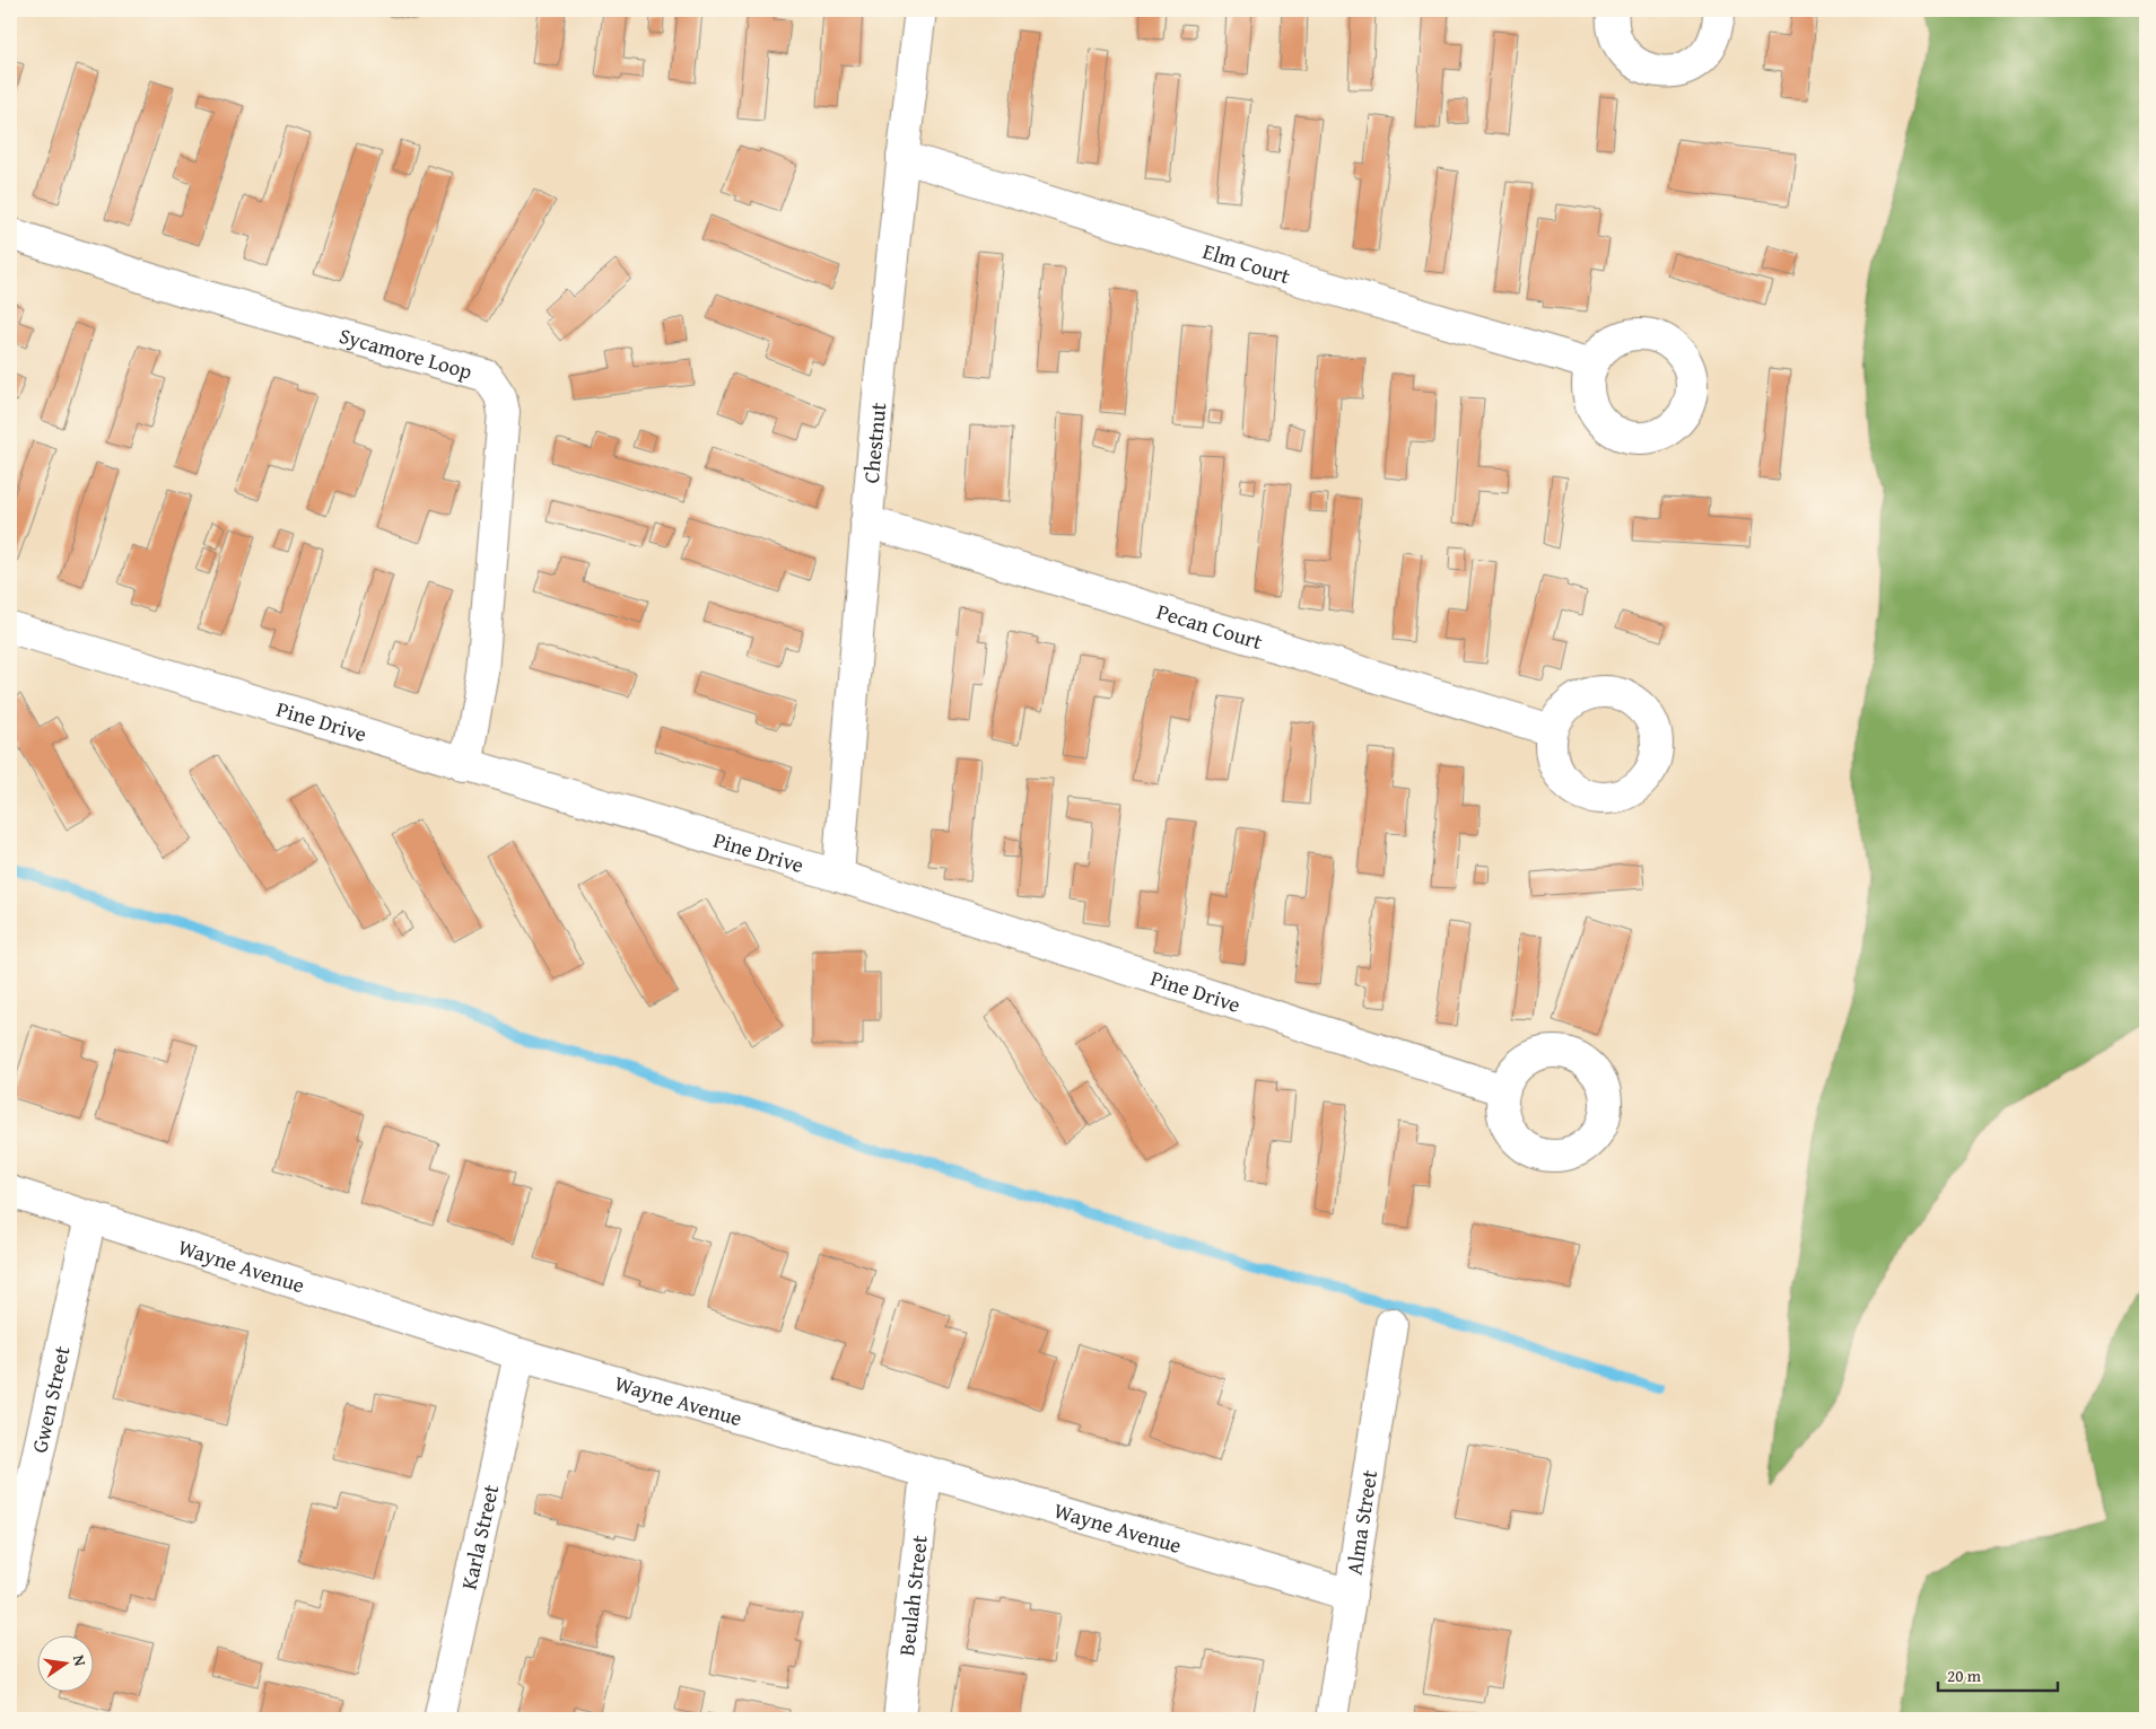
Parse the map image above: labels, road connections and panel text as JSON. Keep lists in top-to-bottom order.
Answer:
{
  "streets": {
    "street": [
      "Elm Court",
      "Sycamore Loop",
      "Chestnut",
      "Pecan Court",
      "Pine Drive",
      "Wayne Avenue",
      "Gwen Street",
      "Alma Street",
      "Karla Street",
      "Beulah Street"
    ]
  },
  "crossings": [
    ["Elm Court", "Chestnut"],
    ["Sycamore Loop", "Pine Drive"],
    ["Chestnut", "Pecan Court"],
    ["Chestnut", "Pine Drive"],
    ["Wayne Avenue", "Gwen Street"],
    ["Wayne Avenue", "Alma Street"],
    ["Wayne Avenue", "Karla Street"],
    ["Wayne Avenue", "Beulah Street"]
  ],
  "scale_bar": "20 m",
  "north": "right"
}
